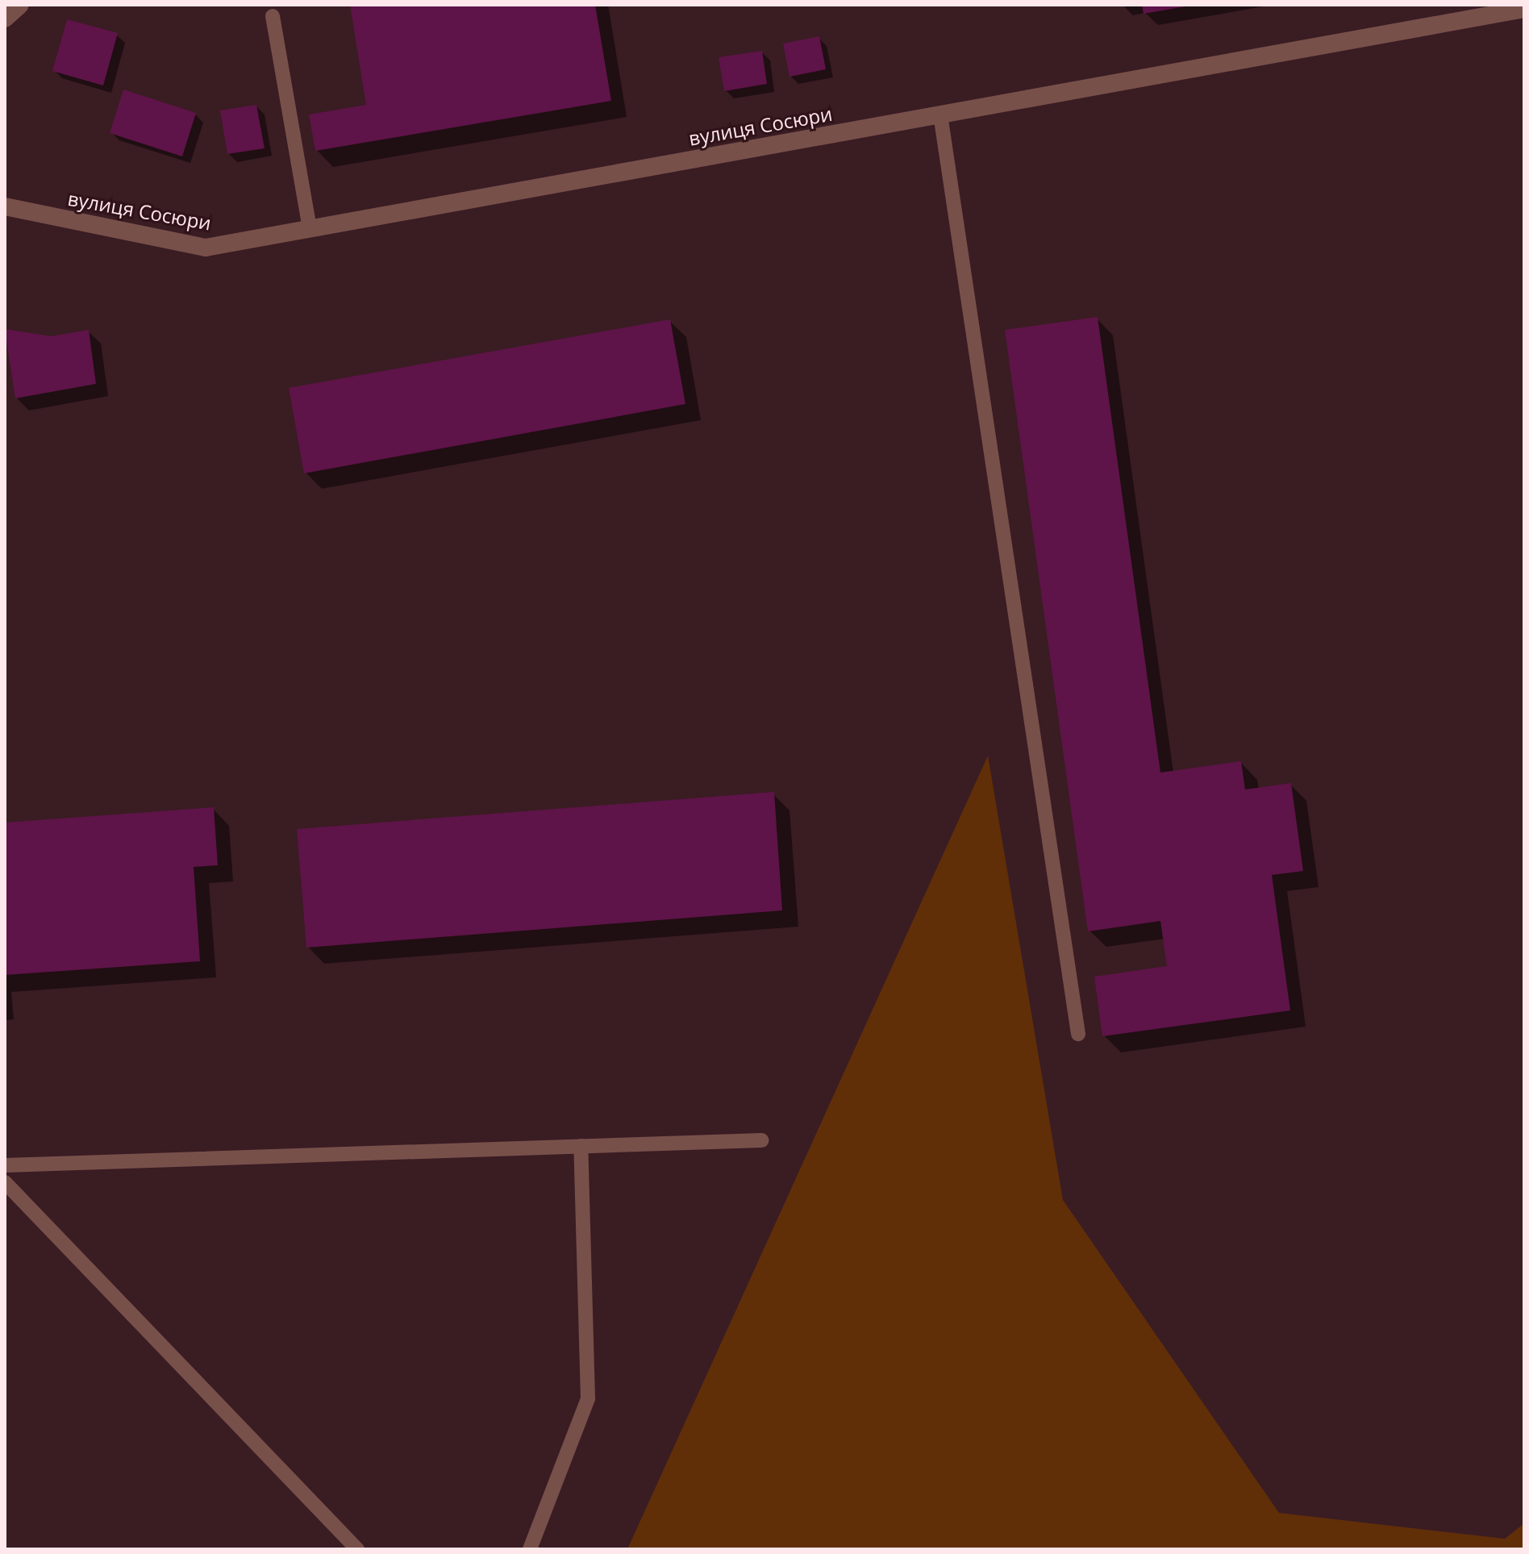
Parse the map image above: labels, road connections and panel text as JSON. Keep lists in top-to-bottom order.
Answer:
{
  "streets": {
    "street": ["вулиця Сосюри"]
  }
}
